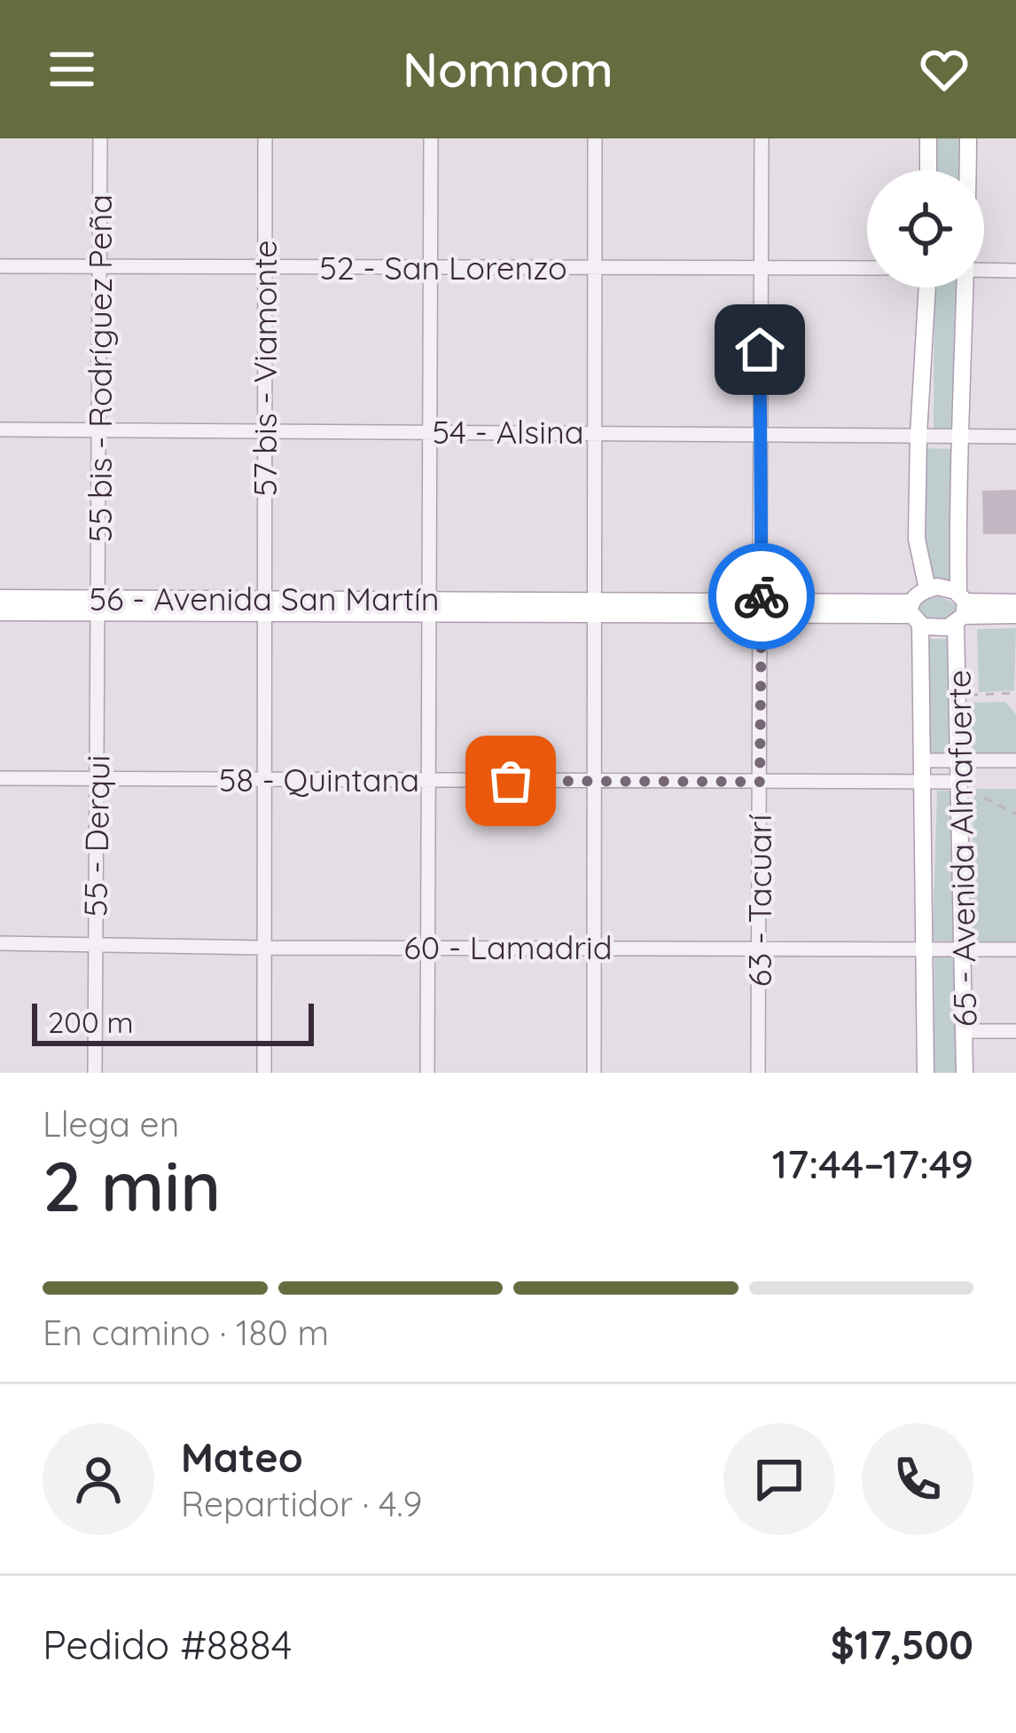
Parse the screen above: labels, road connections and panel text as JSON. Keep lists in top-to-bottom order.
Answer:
{
  "streets": {
    "main road": ["56 - Avenida San Martín", "65 - Avenida Almafuerte"],
    "street": [
      "52 - San Lorenzo",
      "55 bis - Rodríguez Peña",
      "57 bis - Viamonte",
      "54 - Alsina",
      "58 - Quintana",
      "55 - Derqui",
      "63 - Tacuarí",
      "60 - Lamadrid"
    ]
  },
  "crossings": [
    ["52 - San Lorenzo", "55 bis - Rodríguez Peña"],
    ["52 - San Lorenzo", "57 bis - Viamonte"],
    ["52 - San Lorenzo", "63 - Tacuarí"],
    ["55 bis - Rodríguez Peña", "54 - Alsina"],
    ["55 bis - Rodríguez Peña", "56 - Avenida San Martín"],
    ["55 bis - Rodríguez Peña", "55 - Derqui"],
    ["57 bis - Viamonte", "54 - Alsina"],
    ["57 bis - Viamonte", "56 - Avenida San Martín"],
    ["57 bis - Viamonte", "58 - Quintana"],
    ["57 bis - Viamonte", "60 - Lamadrid"],
    ["54 - Alsina", "65 - Avenida Almafuerte"],
    ["54 - Alsina", "63 - Tacuarí"],
    ["56 - Avenida San Martín", "55 - Derqui"],
    ["56 - Avenida San Martín", "65 - Avenida Almafuerte"],
    ["56 - Avenida San Martín", "63 - Tacuarí"],
    ["58 - Quintana", "55 - Derqui"],
    ["58 - Quintana", "65 - Avenida Almafuerte"],
    ["58 - Quintana", "63 - Tacuarí"],
    ["55 - Derqui", "60 - Lamadrid"],
    ["65 - Avenida Almafuerte", "60 - Lamadrid"],
    ["63 - Tacuarí", "60 - Lamadrid"]
  ],
  "scale_bar": "200 m",
  "page": {
    "header": "Nomnom",
    "scale": "200 m",
    "heading": ["2 min", "Llega en", "17:44–17:49"],
    "panel": [
      "Mateo",
      "Repartidor · 4.9",
      "Pedido #8884",
      "$17,500"
    ],
    "bar": "En camino · 180 m"
  }
}
